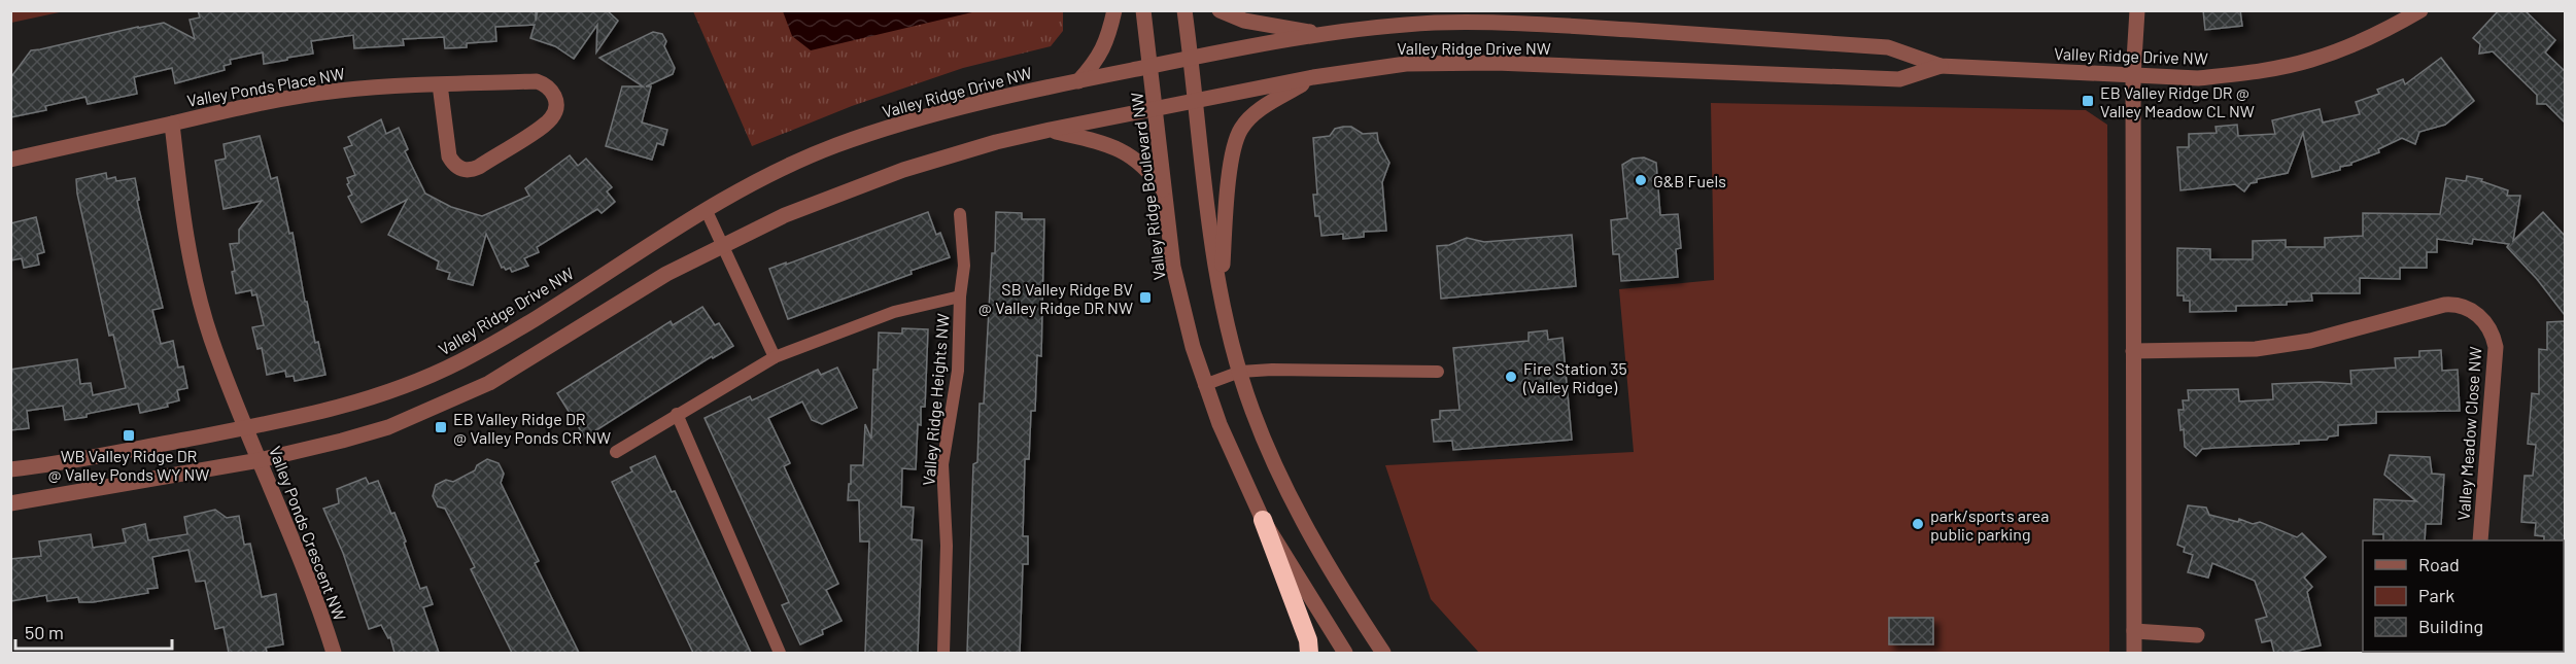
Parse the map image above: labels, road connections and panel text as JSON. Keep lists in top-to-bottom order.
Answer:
{
  "streets": {
    "street": [
      "Valley Ridge Drive NW",
      "Valley Ponds Place NW",
      "Valley Ridge Boulevard NW",
      "Valley Meadow Close NW",
      "Valley Ponds Crescent NW"
    ],
    "lane": ["Valley Ridge Heights NW"]
  },
  "crossings": [
    ["Valley Ridge Drive NW", "Valley Ridge Boulevard NW"],
    ["Valley Ridge Drive NW", "Valley Ponds Crescent NW"],
    ["Valley Ponds Place NW", "Valley Ponds Crescent NW"]
  ],
  "places": {
    "transit": [
      "EB Valley Ridge DR @ Valley Meadow CL NW",
      "SB Valley Ridge BV @ Valley Ridge DR NW",
      "EB Valley Ridge DR @ Valley Ponds CR NW",
      "WB Valley Ridge DR @ Valley Ponds WY NW"
    ],
    "other": ["G&B Fuels", "Fire Station 35 (Valley Ridge)", "park/sports area public parking"]
  },
  "legend": ["Road", "Park", "Building"],
  "scale_bar": "50 m"
}
